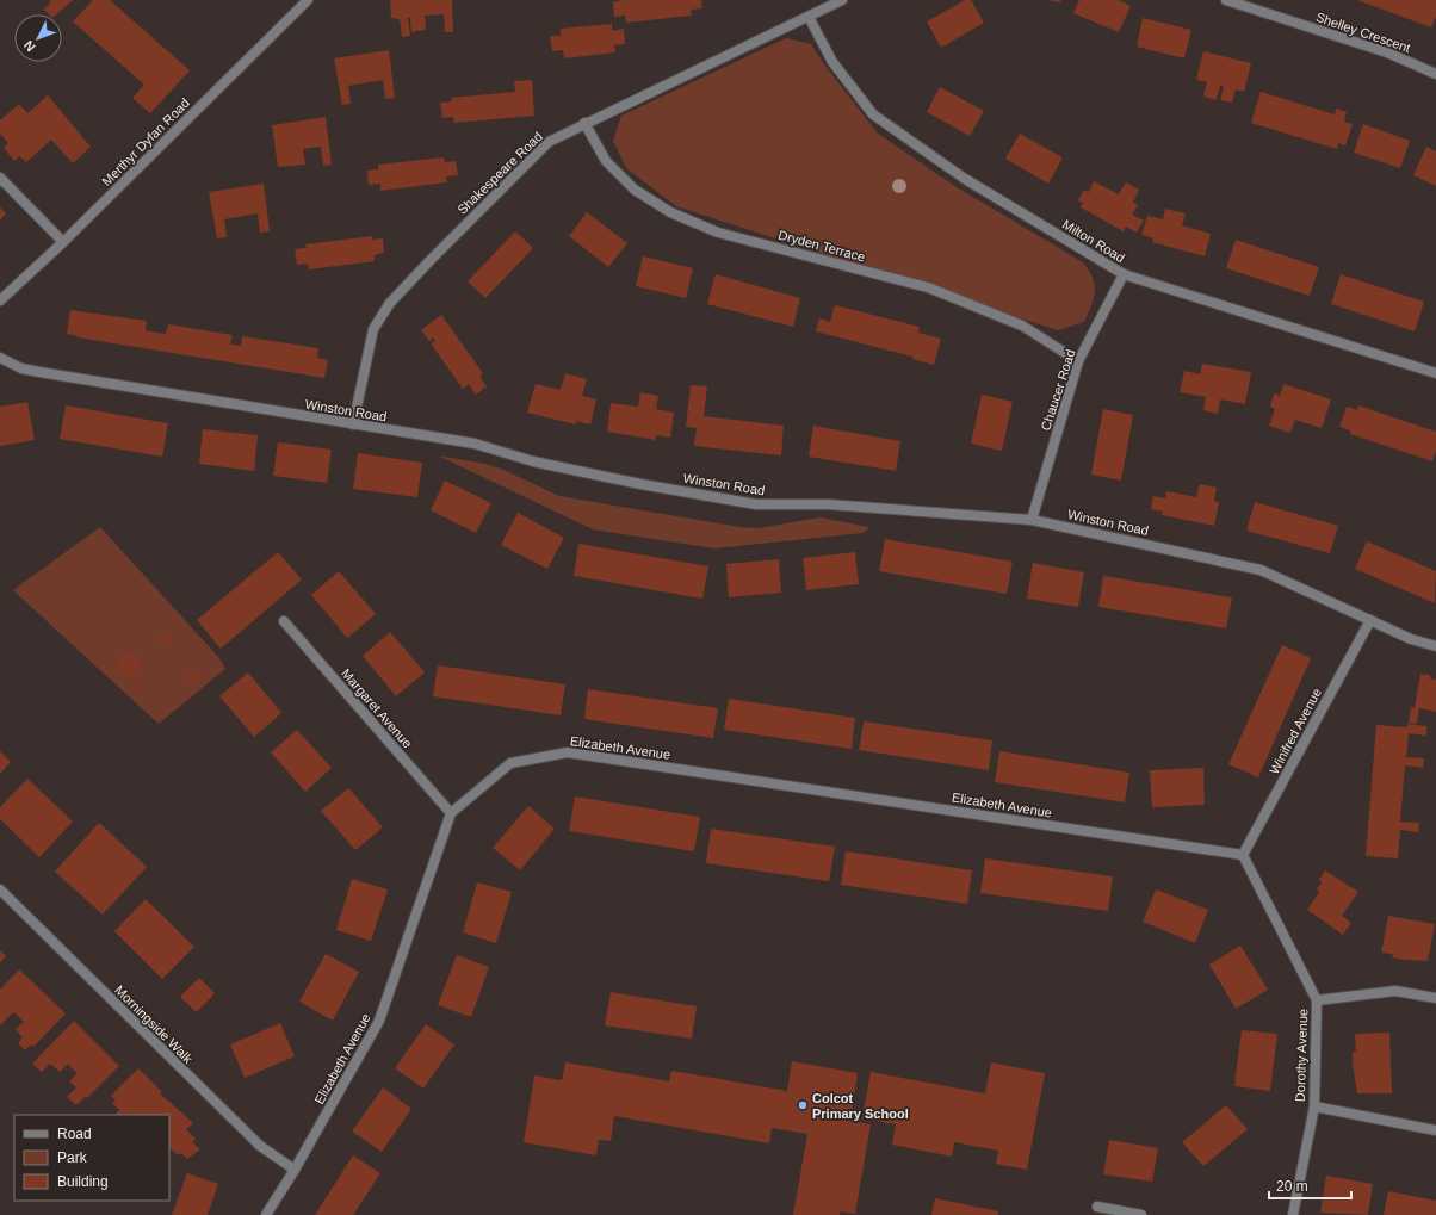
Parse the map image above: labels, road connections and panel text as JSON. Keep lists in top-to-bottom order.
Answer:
{
  "streets": {
    "street": [
      "Shelley Crescent",
      "Merthyr Dyfan Road",
      "Shakespeare Road",
      "Milton Road",
      "Dryden Terrace",
      "Chaucer Road",
      "Winston Road",
      "Margaret Avenue",
      "Winifred Avenue",
      "Elizabeth Avenue",
      "Morningside Walk",
      "Dorothy Avenue"
    ]
  },
  "crossings": [
    ["Shakespeare Road", "Milton Road"],
    ["Shakespeare Road", "Dryden Terrace"],
    ["Shakespeare Road", "Winston Road"],
    ["Milton Road", "Chaucer Road"],
    ["Dryden Terrace", "Chaucer Road"],
    ["Chaucer Road", "Winston Road"],
    ["Winston Road", "Winifred Avenue"],
    ["Margaret Avenue", "Elizabeth Avenue"],
    ["Winifred Avenue", "Elizabeth Avenue"],
    ["Winifred Avenue", "Dorothy Avenue"],
    ["Elizabeth Avenue", "Morningside Walk"],
    ["Elizabeth Avenue", "Dorothy Avenue"]
  ],
  "places": ["Colcot Primary School"],
  "legend": ["Road", "Park", "Building"],
  "scale_bar": "20 m",
  "north": "bottom left"
}
